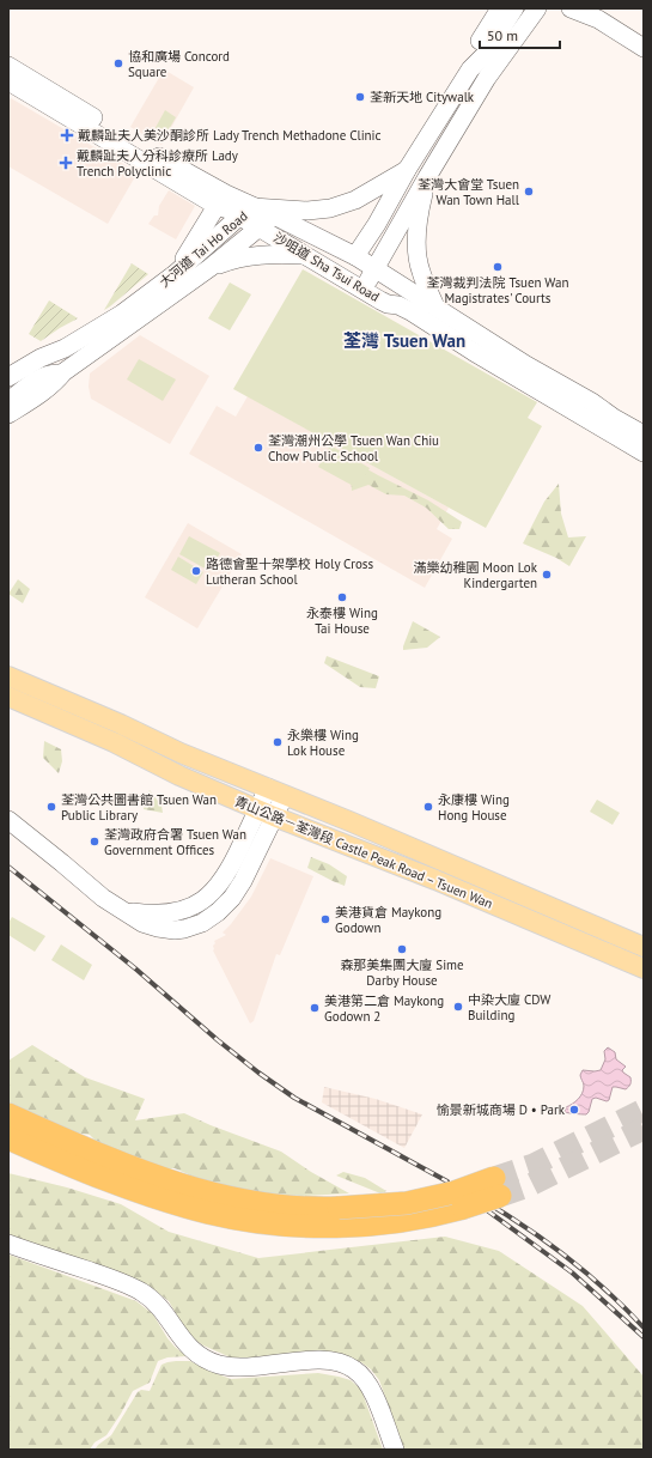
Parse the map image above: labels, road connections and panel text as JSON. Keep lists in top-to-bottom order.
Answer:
{
  "streets": {
    "main road": ["大河道 Tai Ho Road", "沙咀道 Sha Tsui Road", "青山公路－荃灣段 Castle Peak Road – Tsuen Wan"]
  },
  "crossings": [
    ["大河道 Tai Ho Road", "沙咀道 Sha Tsui Road"]
  ],
  "districts": ["荃灣 Tsuen Wan"],
  "places": {
    "other": [
      "協和廣場 Concord Square",
      "荃新天地 Citywalk",
      "荃灣大會堂 Tsuen Wan Town Hall",
      "荃灣裁判法院 Tsuen Wan Magistrates' Courts",
      "荃灣潮州公學 Tsuen Wan Chiu Chow Public School",
      "路德會聖十架學校 Holy Cross Lutheran School",
      "滿樂幼稚園 Moon Lok Kindergarten",
      "永泰樓 Wing Tai House",
      "永樂樓 Wing Lok House",
      "荃灣公共圖書館 Tsuen Wan Public Library",
      "永康樓 Wing Hong House",
      "荃灣政府合署 Tsuen Wan Government Offices",
      "美港貨倉 Maykong Godown",
      "森那美集團大廈 Sime Darby House",
      "中染大廈 CDW Building",
      "美港第二倉 Maykong Godown 2",
      "愉景新城商場 D • Park"
    ],
    "health": ["戴麟趾夫人美沙酮診所 Lady Trench Methadone Clinic", "戴麟趾夫人分科診療所 Lady Trench Polyclinic"]
  },
  "scale_bar": "50 m"
}
